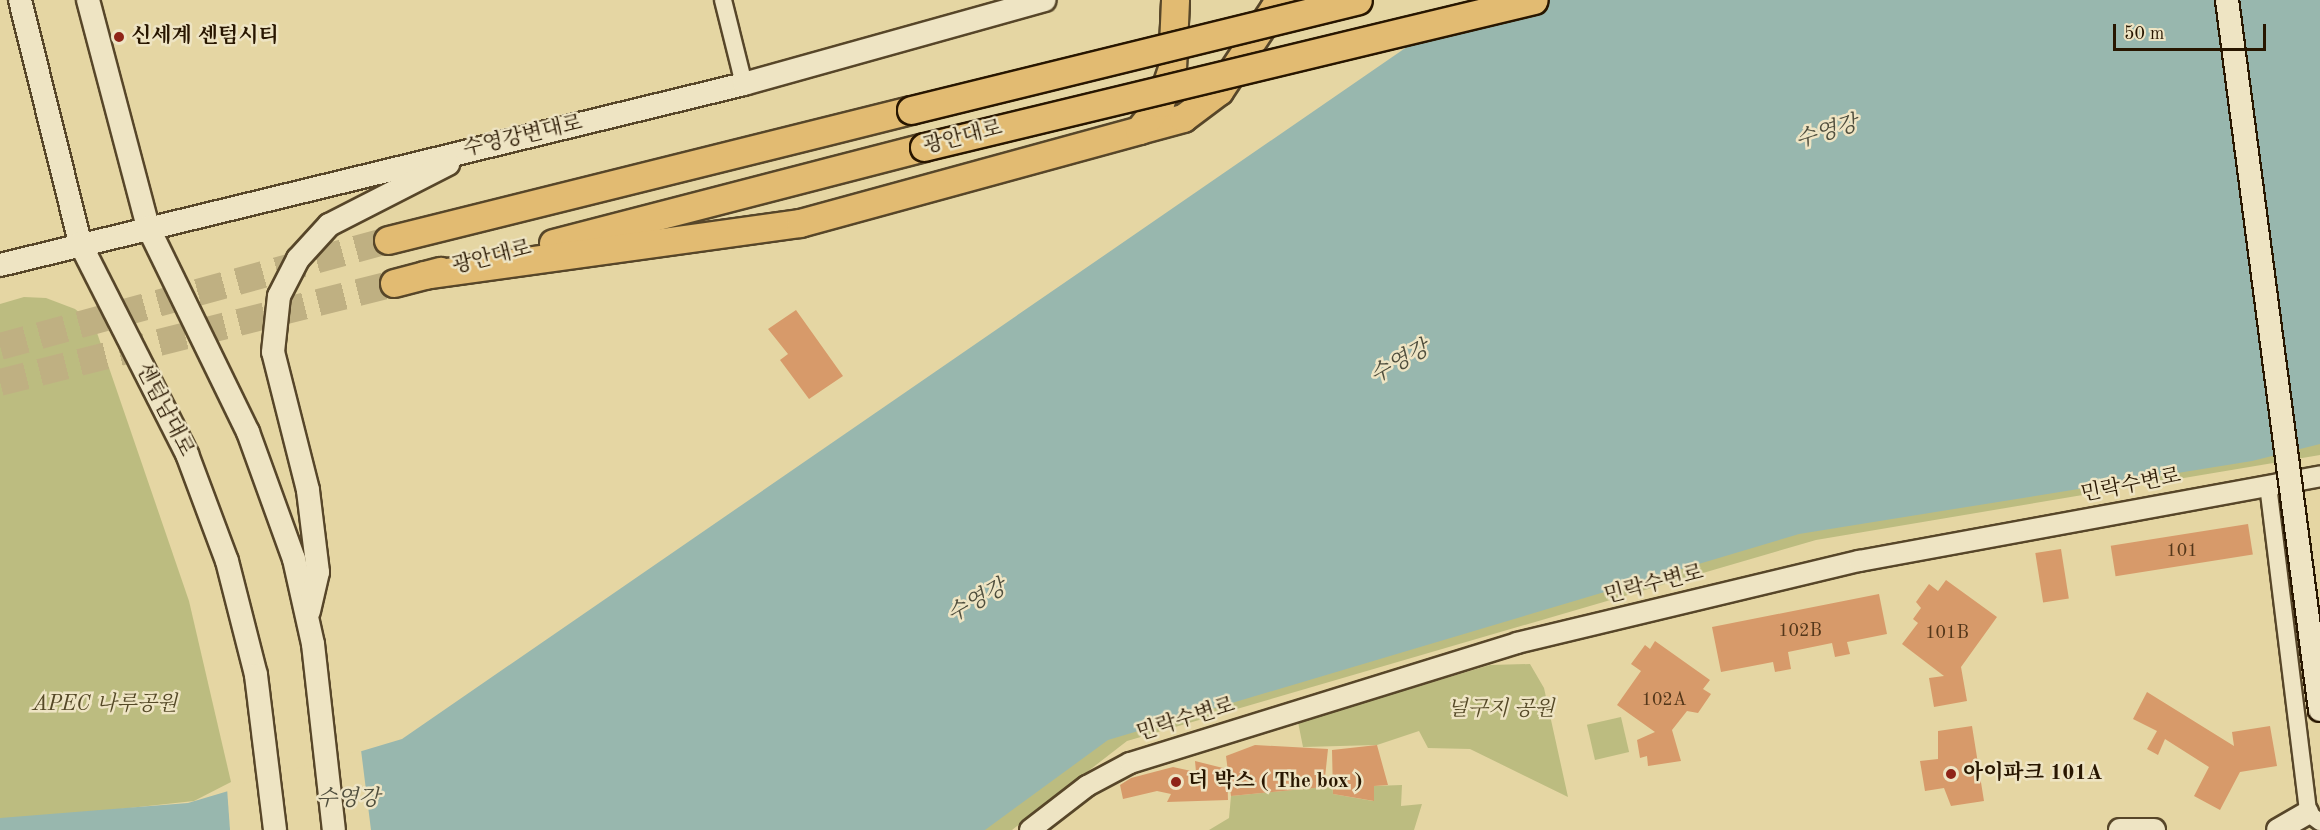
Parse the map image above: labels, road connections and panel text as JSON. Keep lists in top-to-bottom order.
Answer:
{
  "streets": {
    "highway": ["광안대로"],
    "main road": ["수영강변대로", "센텀남대로"],
    "street": ["민락수변로"]
  },
  "crossings": [
    ["수영강변대로", "센텀남대로"]
  ],
  "water": ["수영강"],
  "parks": ["APEC 나루공원", "널구지 공원"],
  "places": ["신세계 센텀시티", "아이파크 101A", "더 박스 ( The box )"],
  "house_numbers": [
    "101",
    "102B",
    "101B",
    "102A"
  ],
  "scale_bar": "50 m"
}
